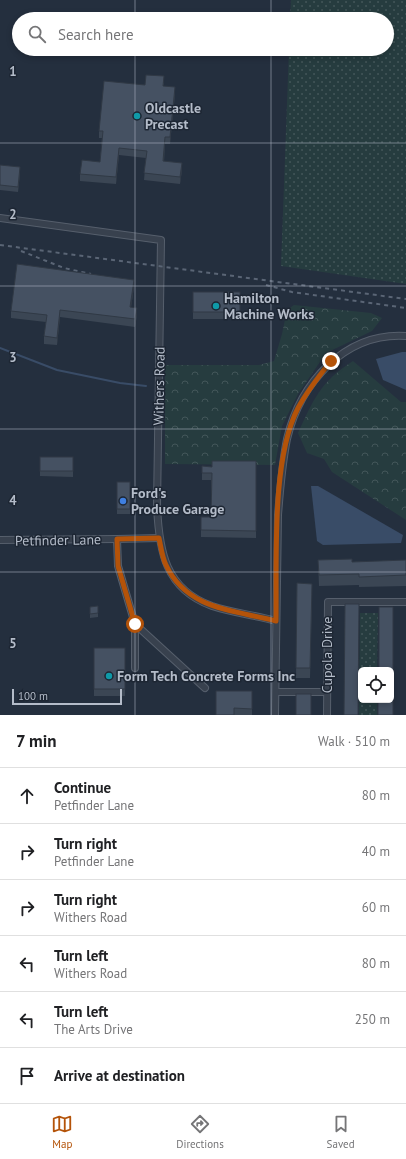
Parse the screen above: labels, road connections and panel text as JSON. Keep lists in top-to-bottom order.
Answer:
{
  "streets": {
    "street": ["Withers Road", "Petfinder Lane", "Cupola Drive"]
  },
  "crossings": [
    ["Withers Road", "Petfinder Lane"]
  ],
  "places": [
    "Oldcastle Precast",
    "Hamilton Machine Works",
    "Ford's Produce Garage",
    "Form Tech Concrete Forms Inc"
  ],
  "scale_bar": "100 m",
  "page": {
    "search": "Search here",
    "scale": "100 m",
    "heading": ["7 min", "Walk · 510 m"],
    "list": [
      ["Continue", "Petfinder Lane", "80 m"],
      ["Turn right", "Petfinder Lane", "40 m"],
      ["Turn right", "Withers Road", "60 m"],
      ["Turn left", "Withers Road", "80 m"],
      ["Turn left", "The Arts Drive", "250 m"],
      "Arrive at destination"
    ],
    "nav": ["Map", "Directions", "Saved"]
  },
  "grid": {
    "rows": [
      "1",
      "2",
      "3",
      "4",
      "5"
    ]
  }
}
